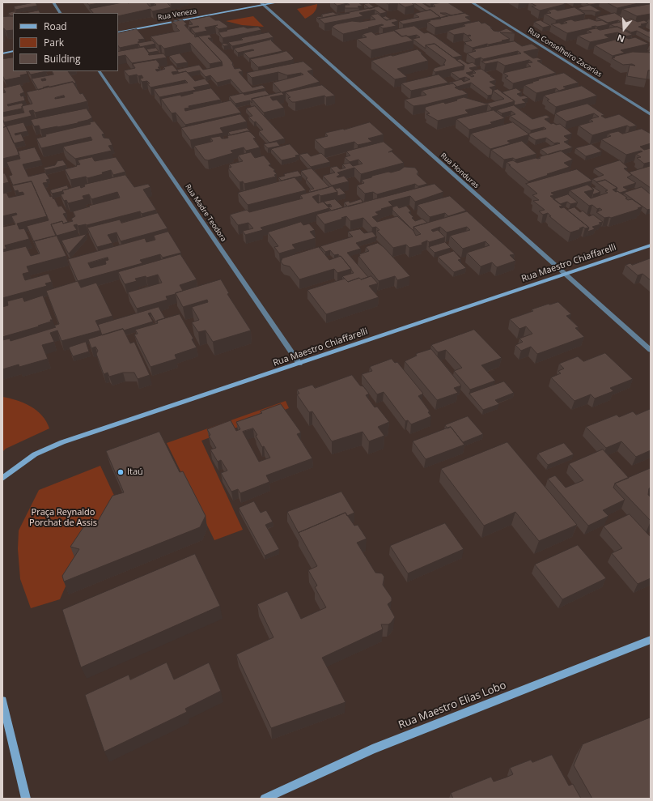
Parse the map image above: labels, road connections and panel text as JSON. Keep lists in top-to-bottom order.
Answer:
{
  "streets": {
    "street": [
      "Rua Veneza",
      "Rua Conselheiro Zacarias",
      "Rua Honduras",
      "Rua Madre Teodora",
      "Rua Maestro Chiaffarelli",
      "Rua Maestro Elias Lobo"
    ]
  },
  "crossings": [
    ["Rua Veneza", "Rua Honduras"],
    ["Rua Honduras", "Rua Maestro Chiaffarelli"],
    ["Rua Madre Teodora", "Rua Maestro Chiaffarelli"]
  ],
  "parks": ["Praça Reynaldo Porchat de Assis"],
  "places": ["Itaú"],
  "legend": ["Road", "Park", "Building"],
  "north": "bottom"
}
